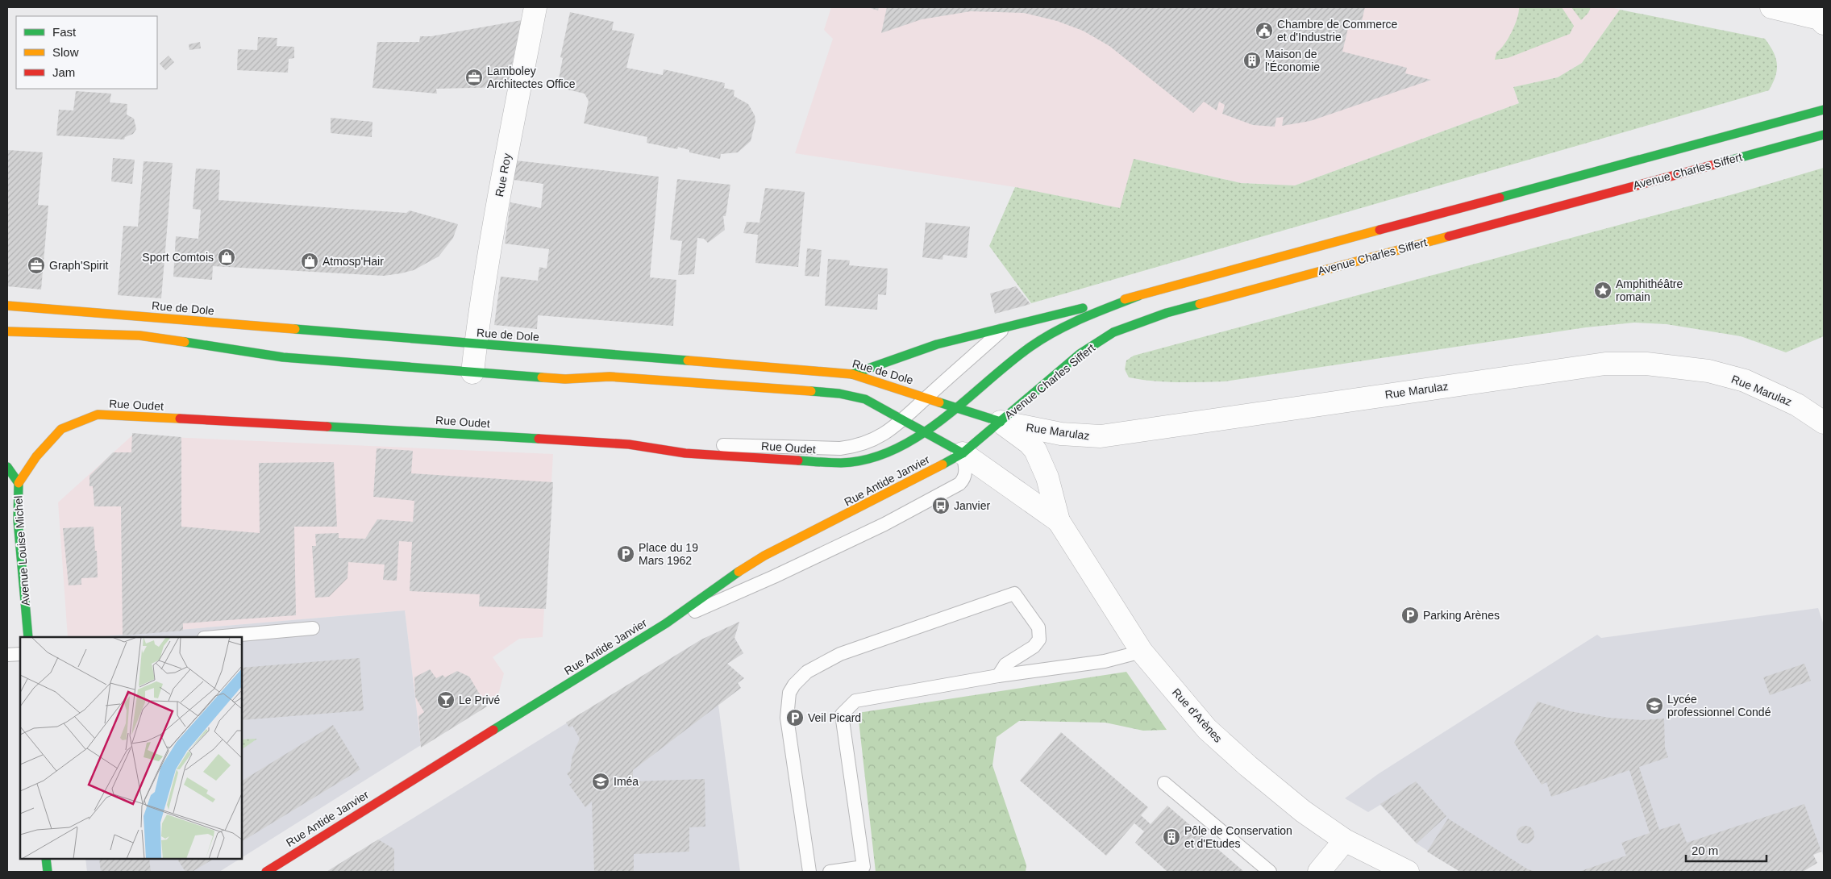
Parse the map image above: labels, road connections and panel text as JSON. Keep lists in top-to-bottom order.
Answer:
{
  "streets": {
    "main road": [
      "Avenue Charles Siffert",
      "Rue de Dole",
      "Rue Oudet",
      "Rue Antide Janvier",
      "Avenue Louise Michel"
    ],
    "street": ["Rue Roy", "Rue Marulaz", "Rue d'Arènes"]
  },
  "crossings": [
    ["Avenue Charles Siffert", "Rue de Dole"],
    ["Avenue Charles Siffert", "Rue Marulaz"],
    ["Avenue Charles Siffert", "Rue Oudet"],
    ["Avenue Charles Siffert", "Rue Antide Janvier"],
    ["Avenue Charles Siffert", "Rue d'Arènes"],
    ["Rue Roy", "Rue de Dole"],
    ["Rue de Dole", "Rue Marulaz"],
    ["Rue de Dole", "Rue d'Arènes"],
    ["Rue Marulaz", "Rue d'Arènes"],
    ["Rue Oudet", "Avenue Louise Michel"],
    ["Rue Antide Janvier", "Rue d'Arènes"]
  ],
  "places": {
    "public building": ["Chambre de Commerce et d'Industrie"],
    "building": ["Maison de l'Économie", "Pôle de Conservation et d'Etudes"],
    "office": ["Lamboley Architectes Office", "Graph'Spirit"],
    "shop": ["Sport Comtois", "Atmosp'Hair"],
    "place": ["Amphithéâtre romain"],
    "bus stop": ["Janvier"],
    "parking": ["Place du 19 Mars 1962", "Parking Arènes", "Veil Picard"],
    "bar": ["Le Privé"],
    "school or university": ["Lycée professionnel Condé", "Iméa"]
  },
  "legend": ["Fast", "Slow", "Jam"],
  "scale_bar": "20 m"
}
